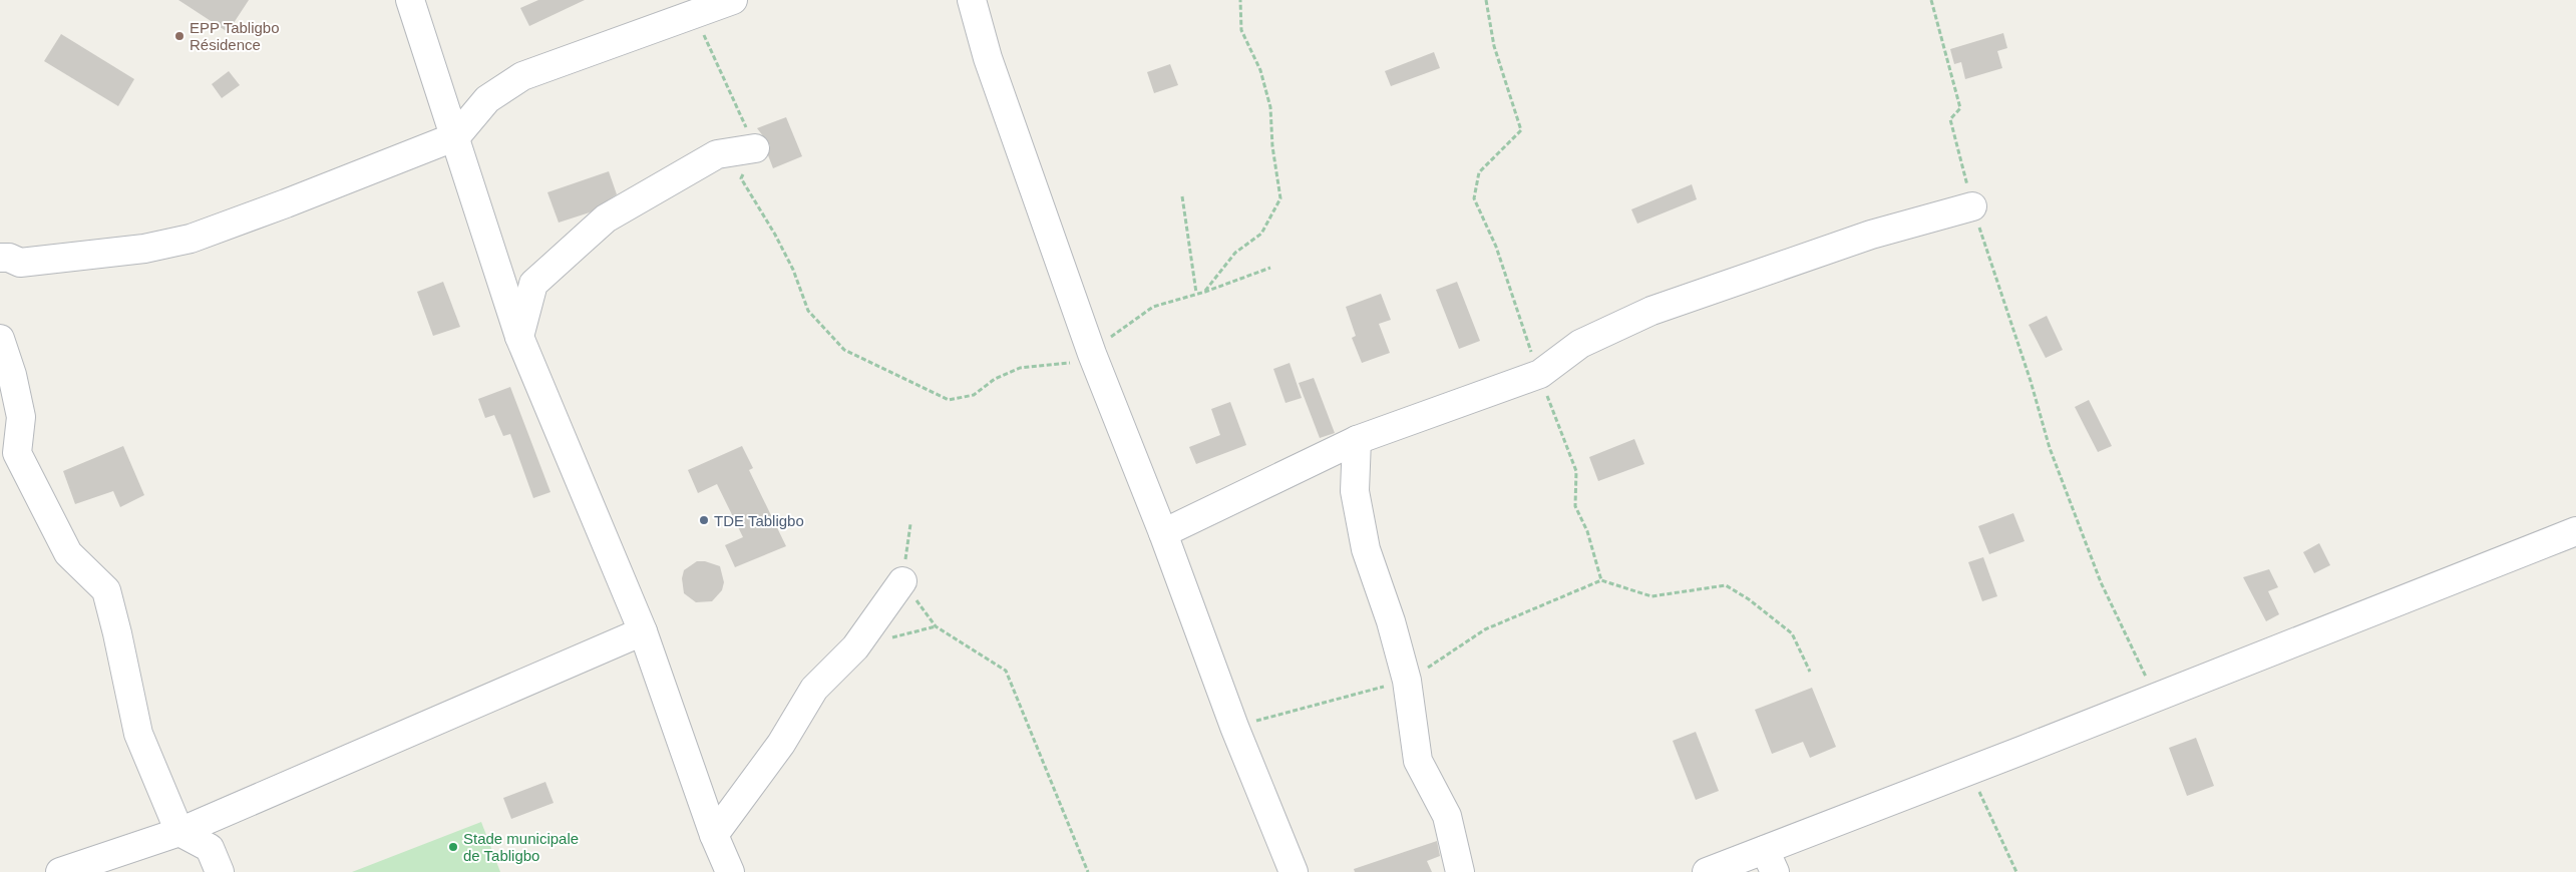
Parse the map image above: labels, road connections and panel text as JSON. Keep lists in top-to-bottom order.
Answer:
{
  "places": ["EPP Tabligbo Résidence", "TDE Tabligbo", "Stade municipale de Tabligbo"]
}
